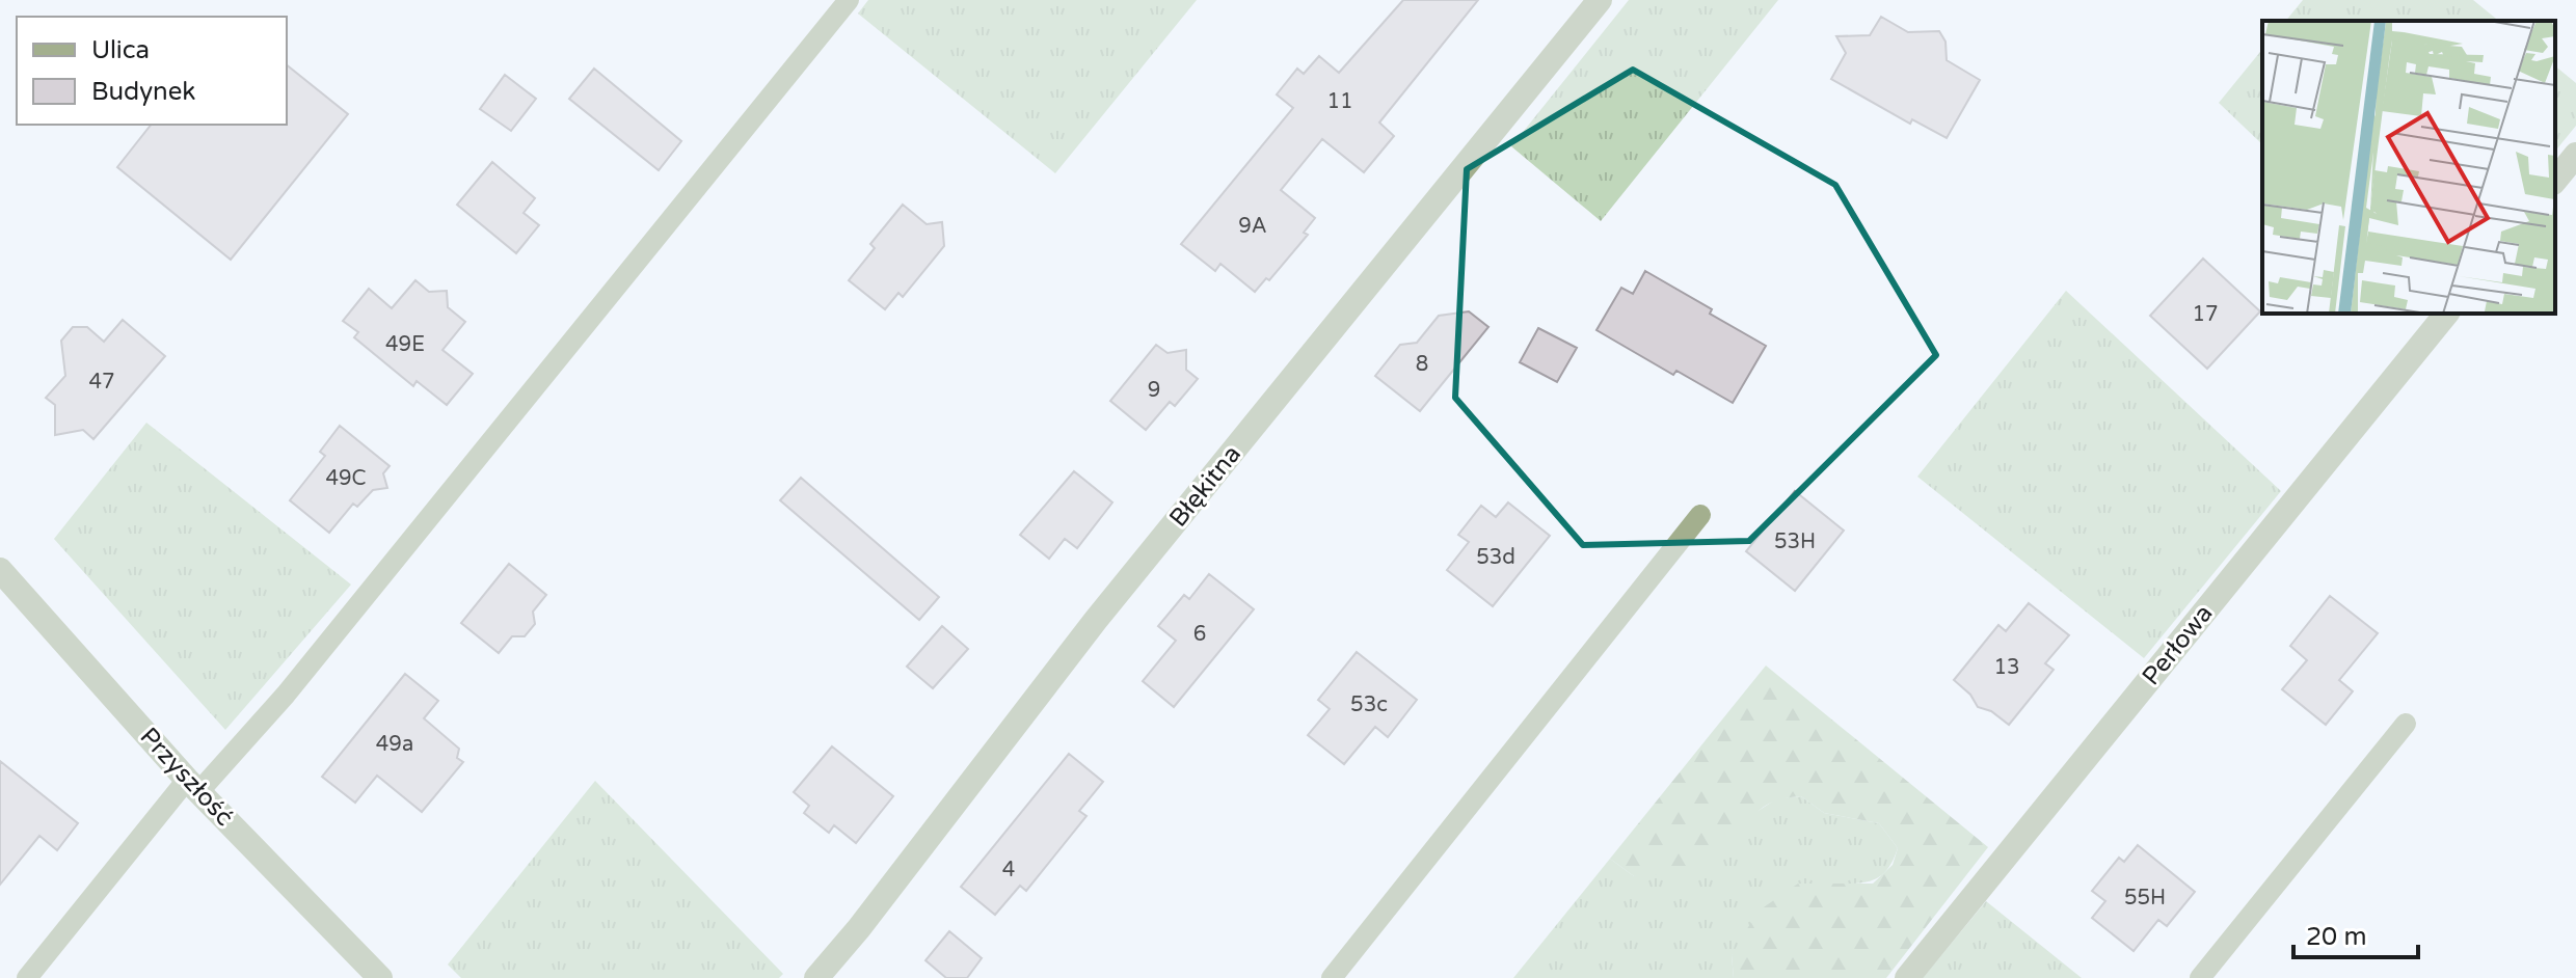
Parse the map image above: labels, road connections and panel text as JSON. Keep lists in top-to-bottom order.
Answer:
{
  "streets": {
    "street": ["Błękitna", "Perłowa", "Przyszłość"]
  },
  "house_numbers": [
    "11",
    "9A",
    "17",
    "49E",
    "8",
    "47",
    "9",
    "49C",
    "53H",
    "53d",
    "6",
    "13",
    "53c",
    "49a",
    "4",
    "55H"
  ],
  "legend": ["Ulica", "Budynek"],
  "scale_bar": "20 m"
}
